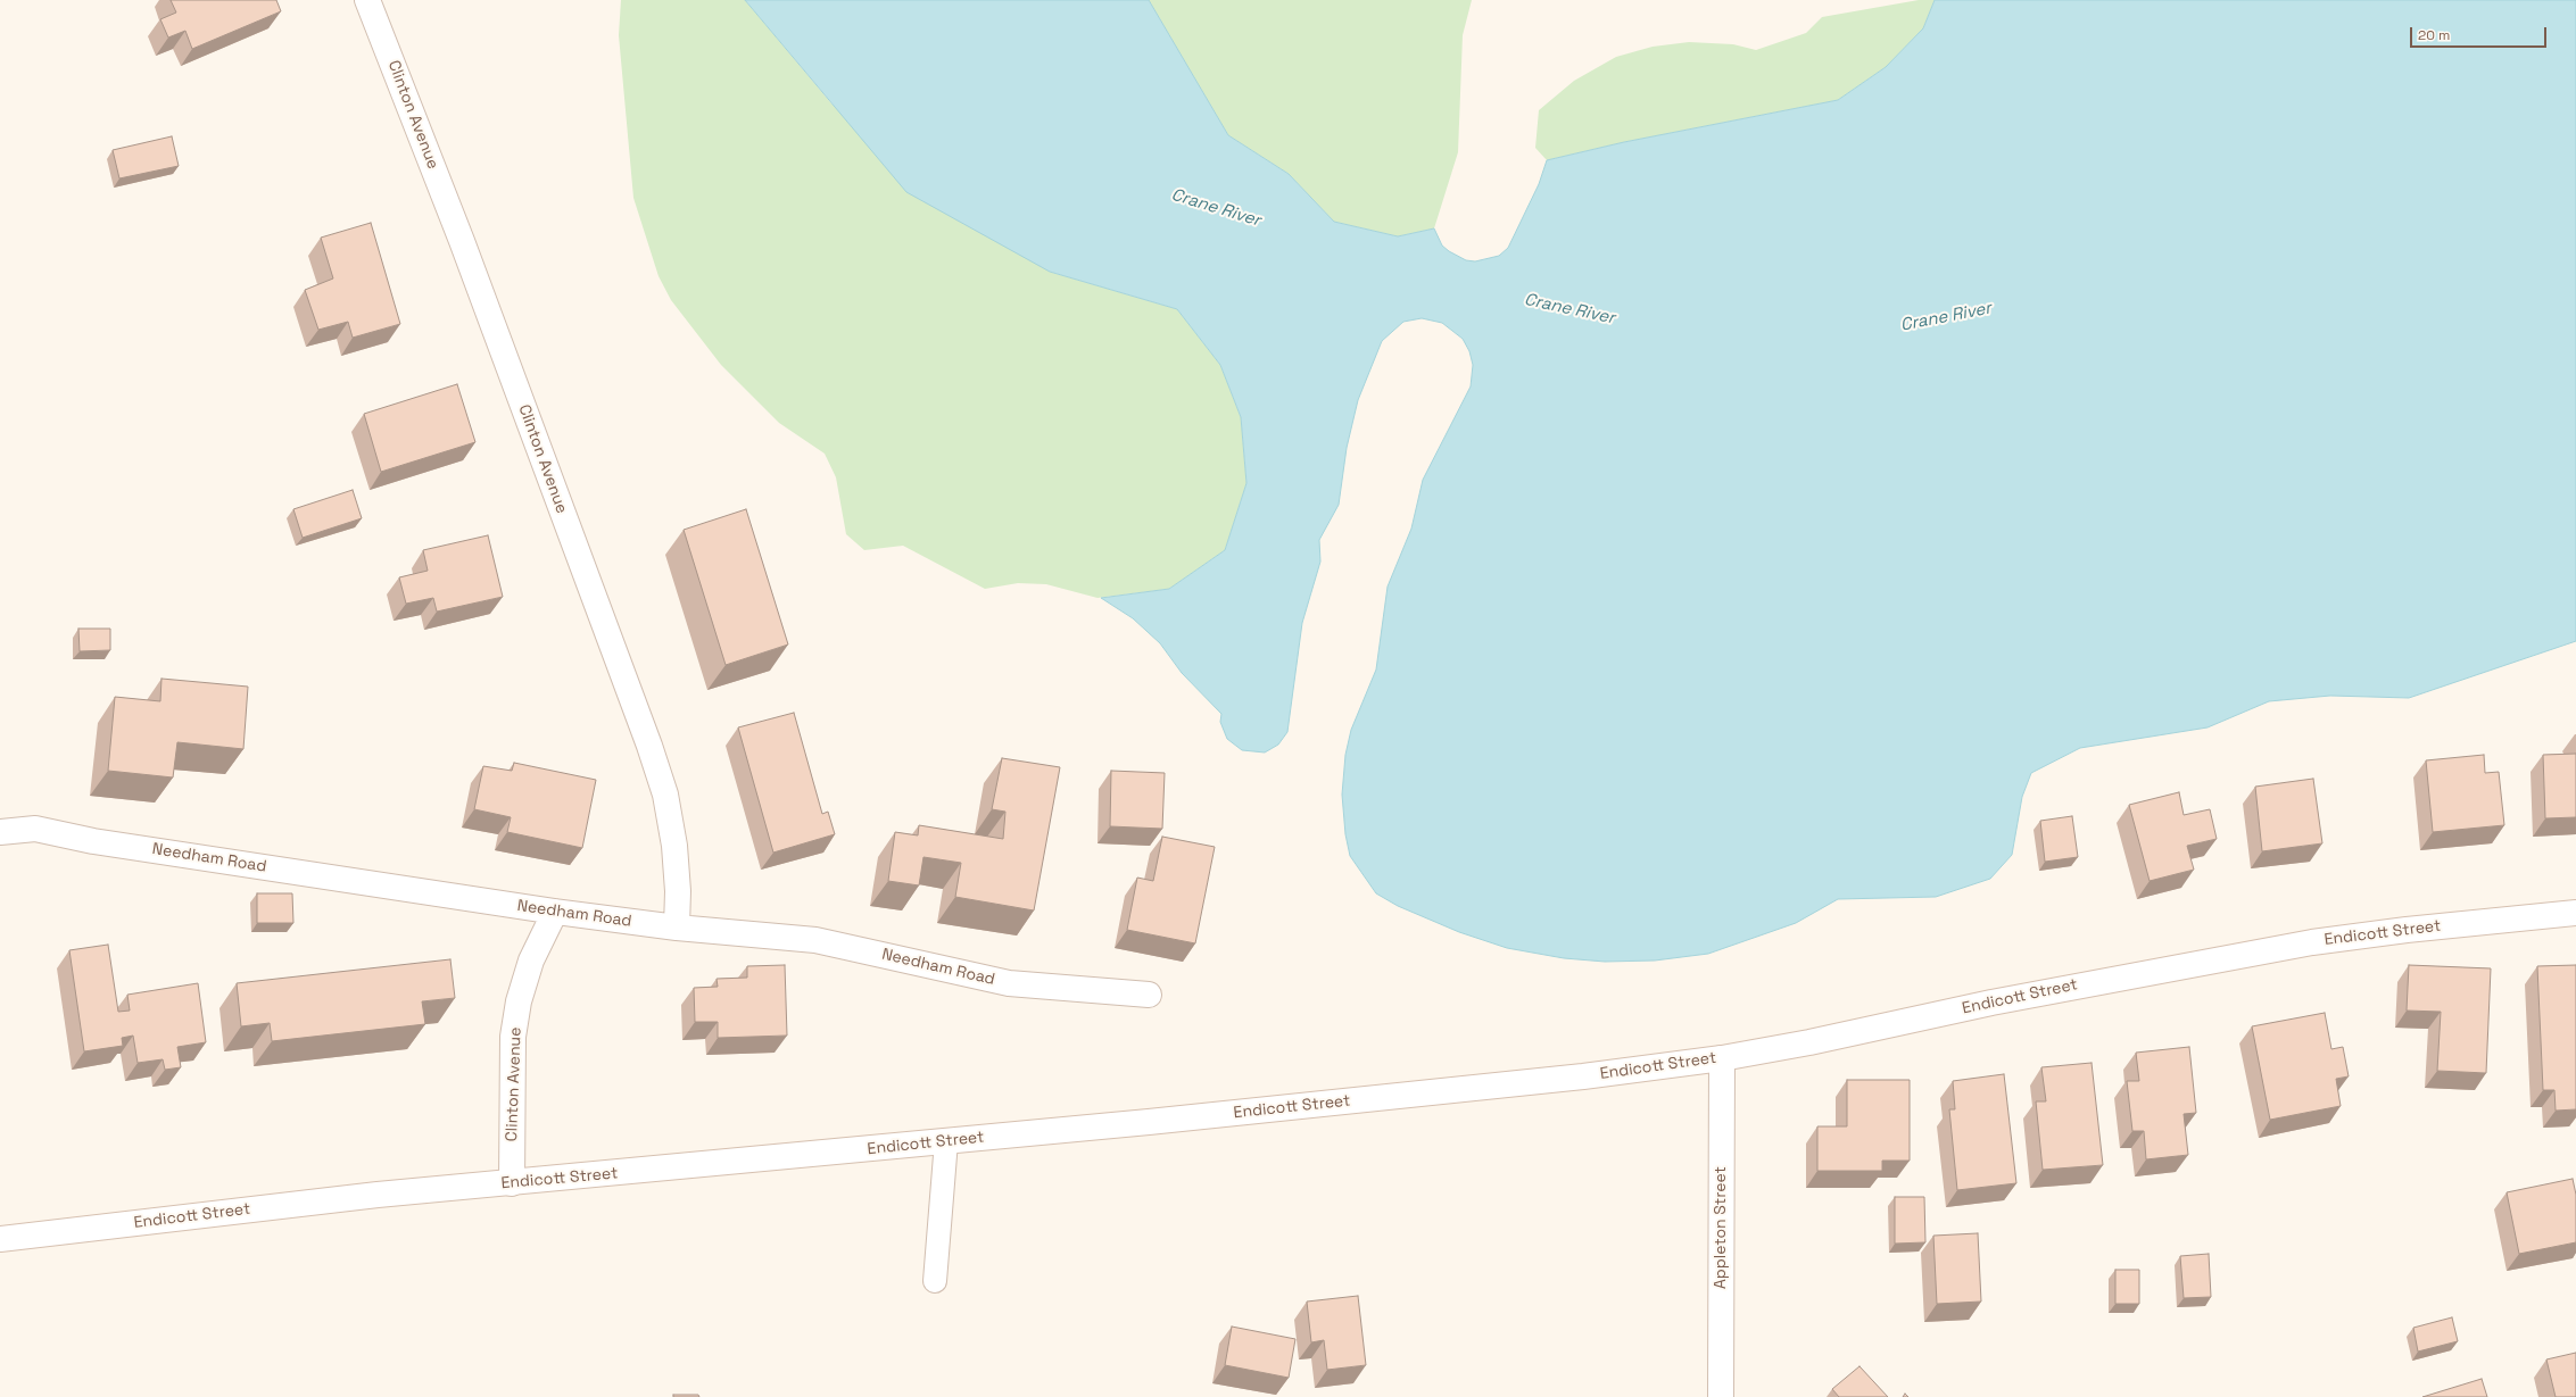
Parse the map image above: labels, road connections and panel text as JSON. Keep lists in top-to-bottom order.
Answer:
{
  "streets": {
    "street": [
      "Clinton Avenue",
      "Needham Road",
      "Endicott Street",
      "Appleton Street"
    ]
  },
  "crossings": [
    ["Clinton Avenue", "Needham Road"],
    ["Clinton Avenue", "Endicott Street"],
    ["Endicott Street", "Appleton Street"]
  ],
  "water": ["Crane River"],
  "scale_bar": "20 m"
}
